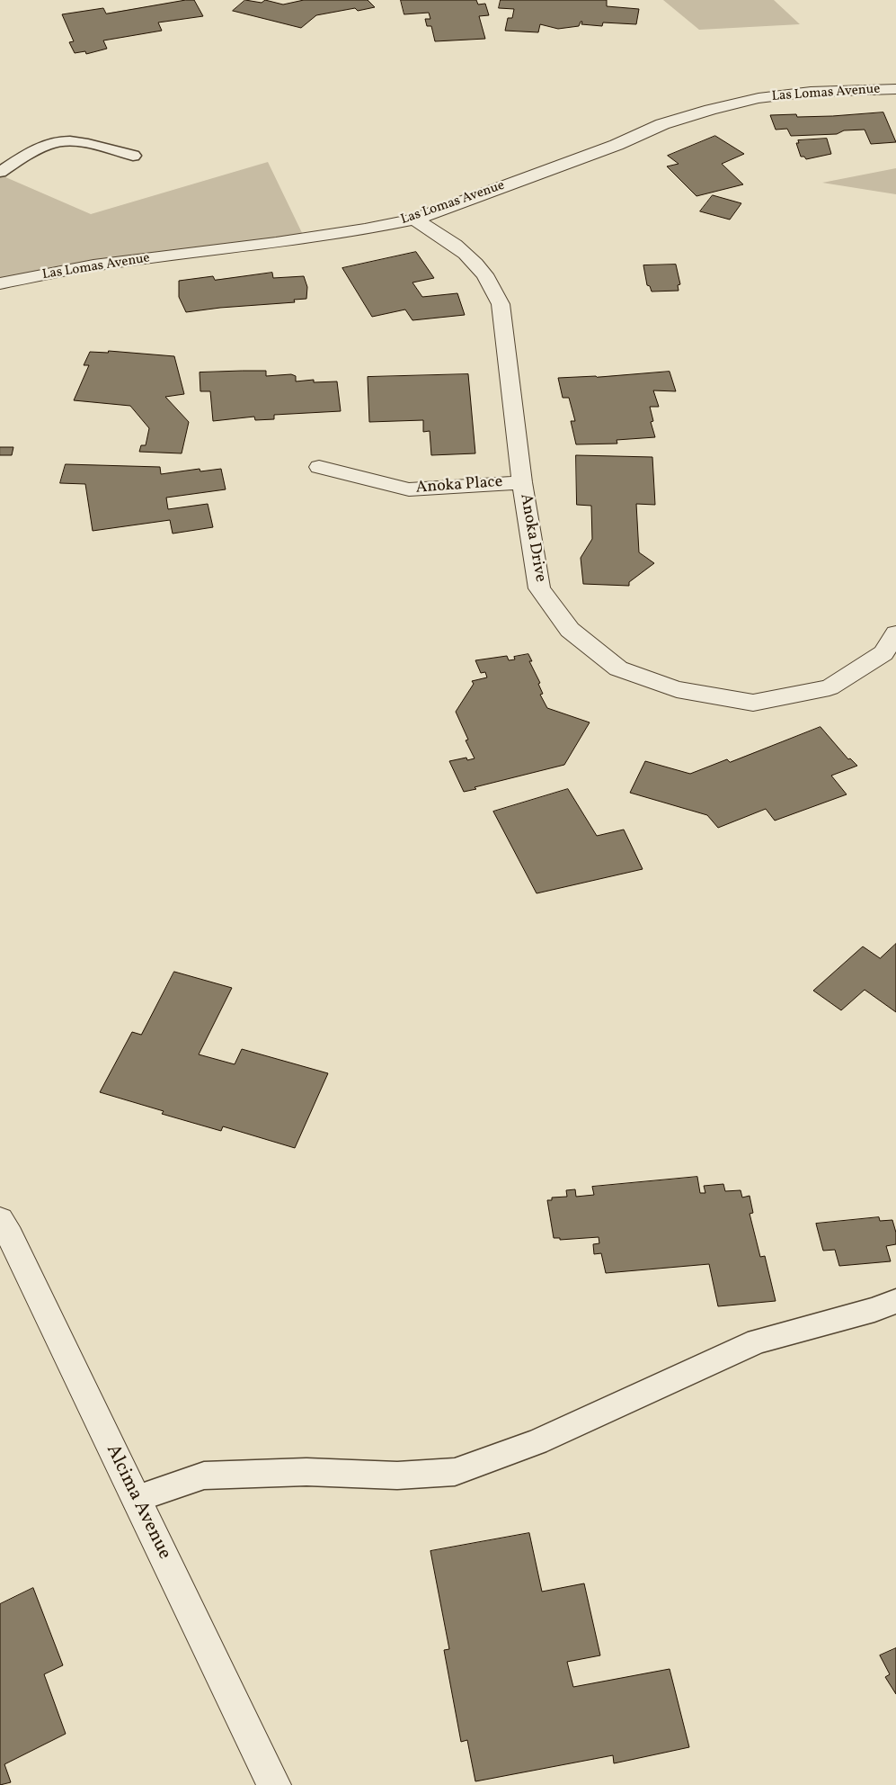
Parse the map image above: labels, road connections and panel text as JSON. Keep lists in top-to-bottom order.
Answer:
{
  "streets": {
    "street": [
      "Las Lomas Avenue",
      "Anoka Place",
      "Anoka Drive",
      "Alcima Avenue"
    ]
  },
  "crossings": [
    ["Las Lomas Avenue", "Anoka Drive"],
    ["Anoka Place", "Anoka Drive"]
  ]
}
